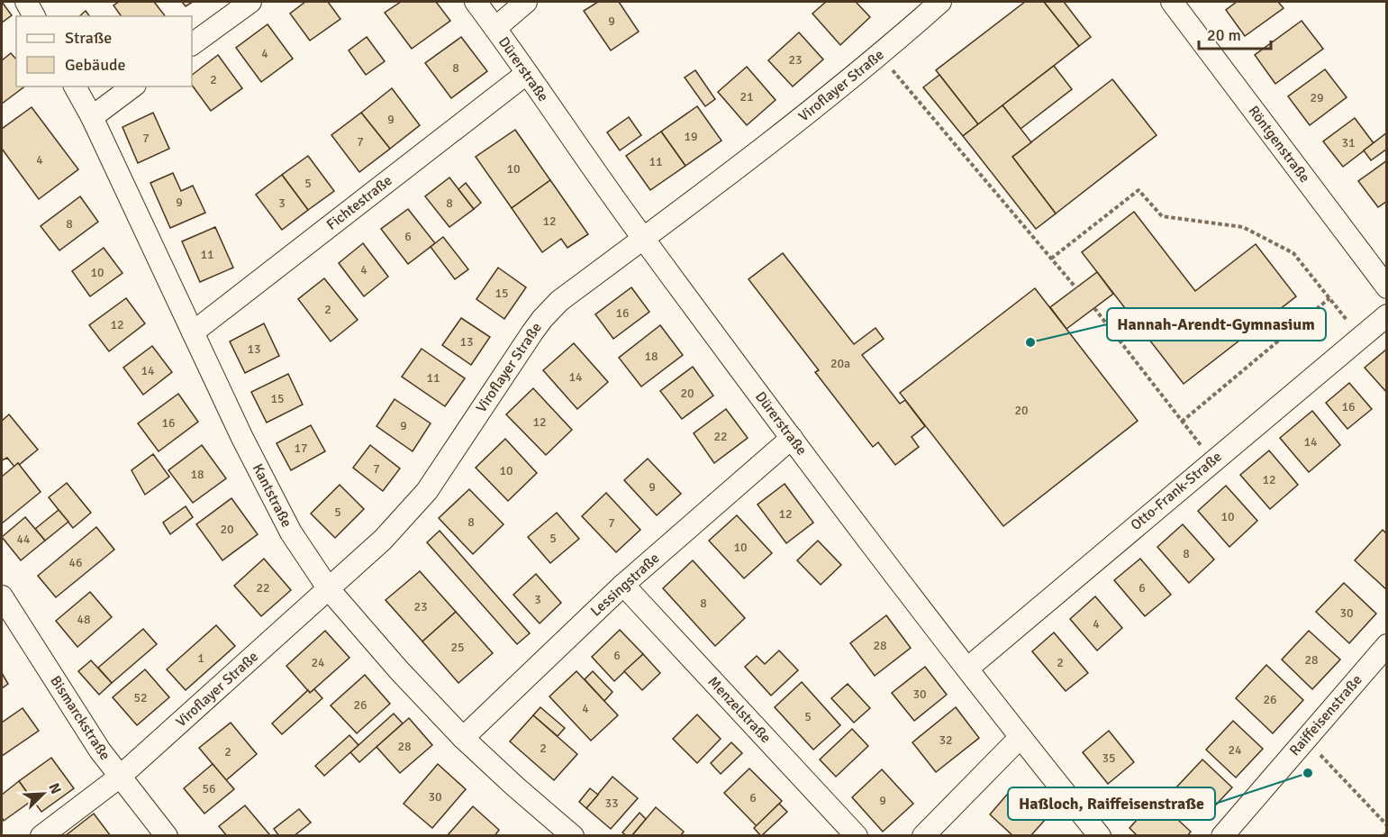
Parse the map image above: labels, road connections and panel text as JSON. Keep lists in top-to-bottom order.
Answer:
{
  "streets": {
    "street": [
      "Dürerstraße",
      "Viroflayer Straße",
      "Röntgenstraße",
      "Fichtestraße",
      "Otto-Frank-Straße",
      "Kantstraße",
      "Lessingstraße",
      "Menzelstraße",
      "Raiffeisenstraße",
      "Bismarckstraße"
    ]
  },
  "crossings": [
    ["Dürerstraße", "Viroflayer Straße"],
    ["Dürerstraße", "Fichtestraße"],
    ["Dürerstraße", "Otto-Frank-Straße"],
    ["Dürerstraße", "Lessingstraße"],
    ["Viroflayer Straße", "Kantstraße"],
    ["Viroflayer Straße", "Bismarckstraße"],
    ["Fichtestraße", "Kantstraße"],
    ["Kantstraße", "Lessingstraße"],
    ["Lessingstraße", "Menzelstraße"]
  ],
  "places": ["Hannah-Arendt-Gymnasium", "Haßloch, Raiffeisenstraße"],
  "house_numbers": [
    "9",
    "4",
    "23",
    "8",
    "2",
    "21",
    "29",
    "9",
    "19",
    "7",
    "7",
    "31",
    "4",
    "11",
    "10",
    "5",
    "9",
    "3",
    "8",
    "12",
    "8",
    "6",
    "11",
    "4",
    "10",
    "15",
    "2",
    "16",
    "12",
    "13",
    "13",
    "18",
    "20a",
    "14",
    "14",
    "11",
    "20",
    "15",
    "16",
    "20",
    "12",
    "16",
    "9",
    "22",
    "14",
    "17",
    "7",
    "10",
    "18",
    "12",
    "9",
    "5",
    "12",
    "10",
    "8",
    "7",
    "20",
    "5",
    "44",
    "10",
    "8",
    "46",
    "22",
    "6",
    "3",
    "8",
    "23",
    "30",
    "48",
    "4",
    "28",
    "25",
    "6",
    "1",
    "28",
    "24",
    "2",
    "30",
    "52",
    "26",
    "26",
    "4",
    "5",
    "32",
    "28",
    "2",
    "24",
    "2",
    "35",
    "56",
    "30",
    "6",
    "9",
    "33"
  ],
  "legend": ["Straße", "Gebäude"],
  "scale_bar": "20 m",
  "north": "top right"
}
